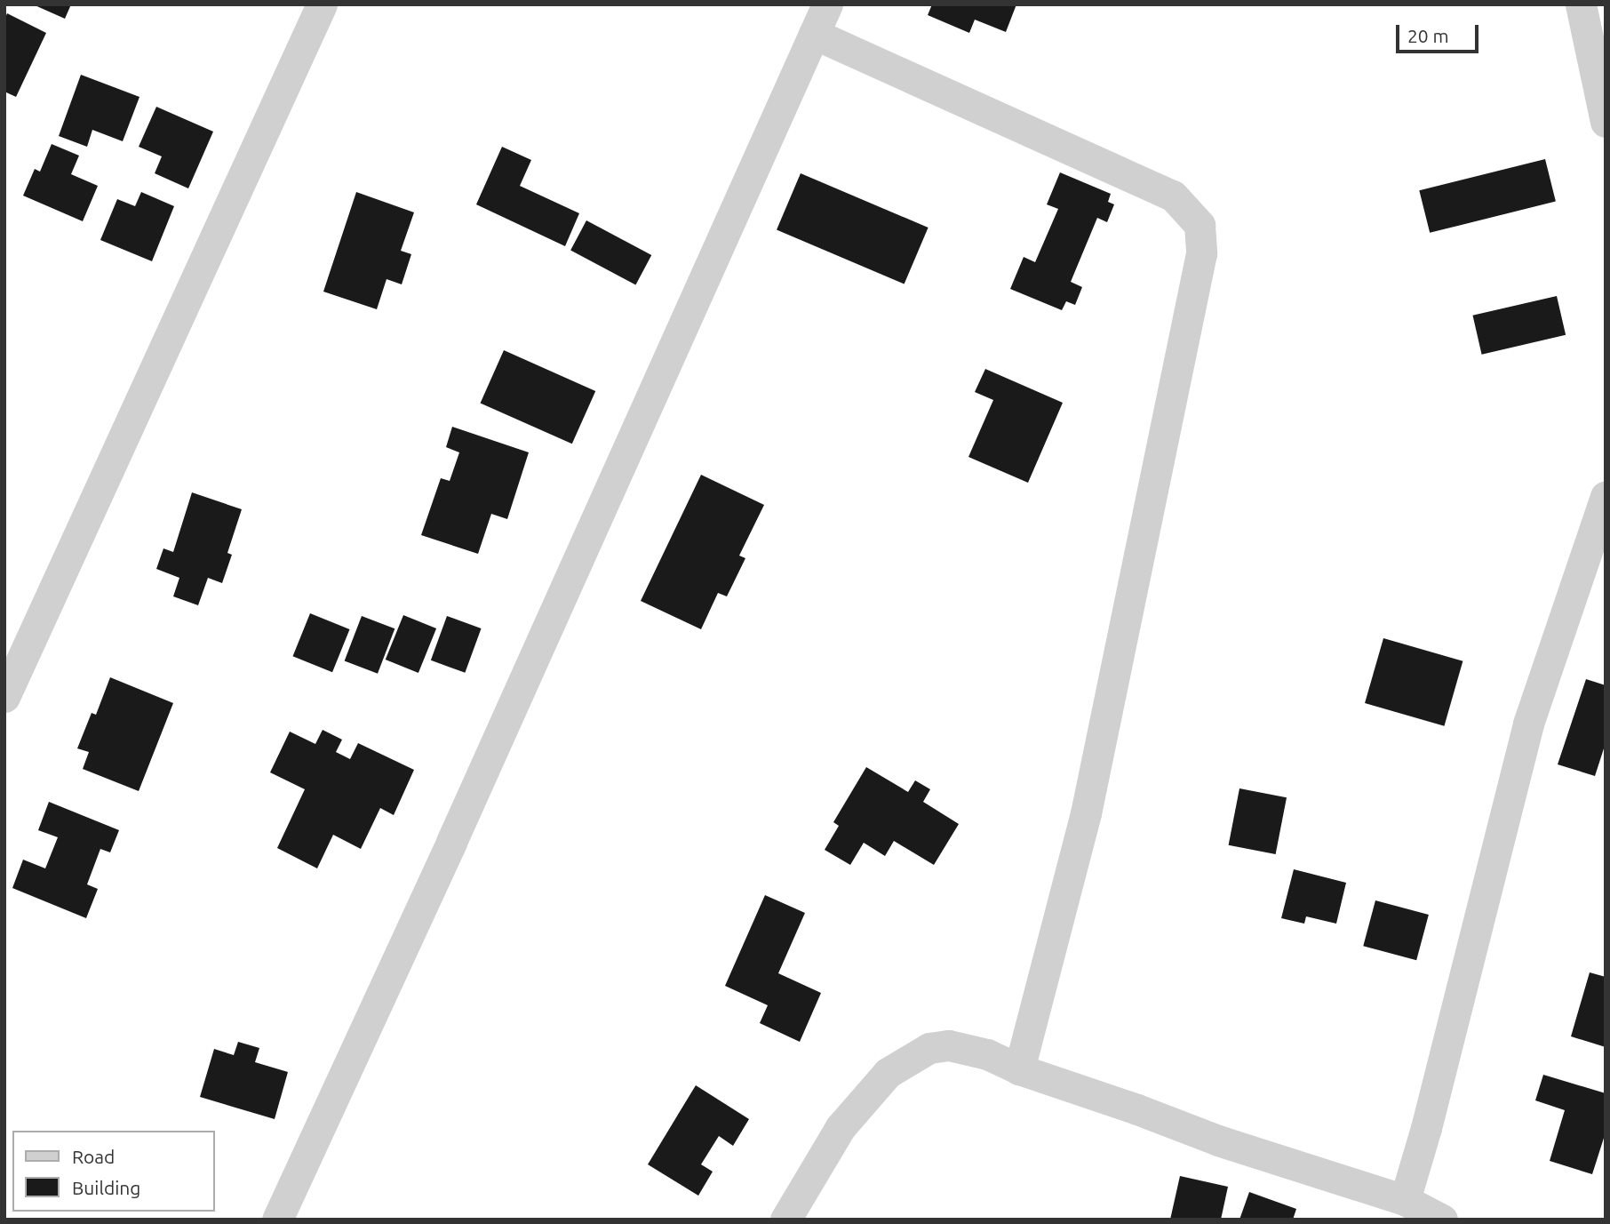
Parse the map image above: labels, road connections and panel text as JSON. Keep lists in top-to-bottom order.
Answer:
{
  "legend": ["Road", "Building"],
  "scale_bar": "20 m"
}
